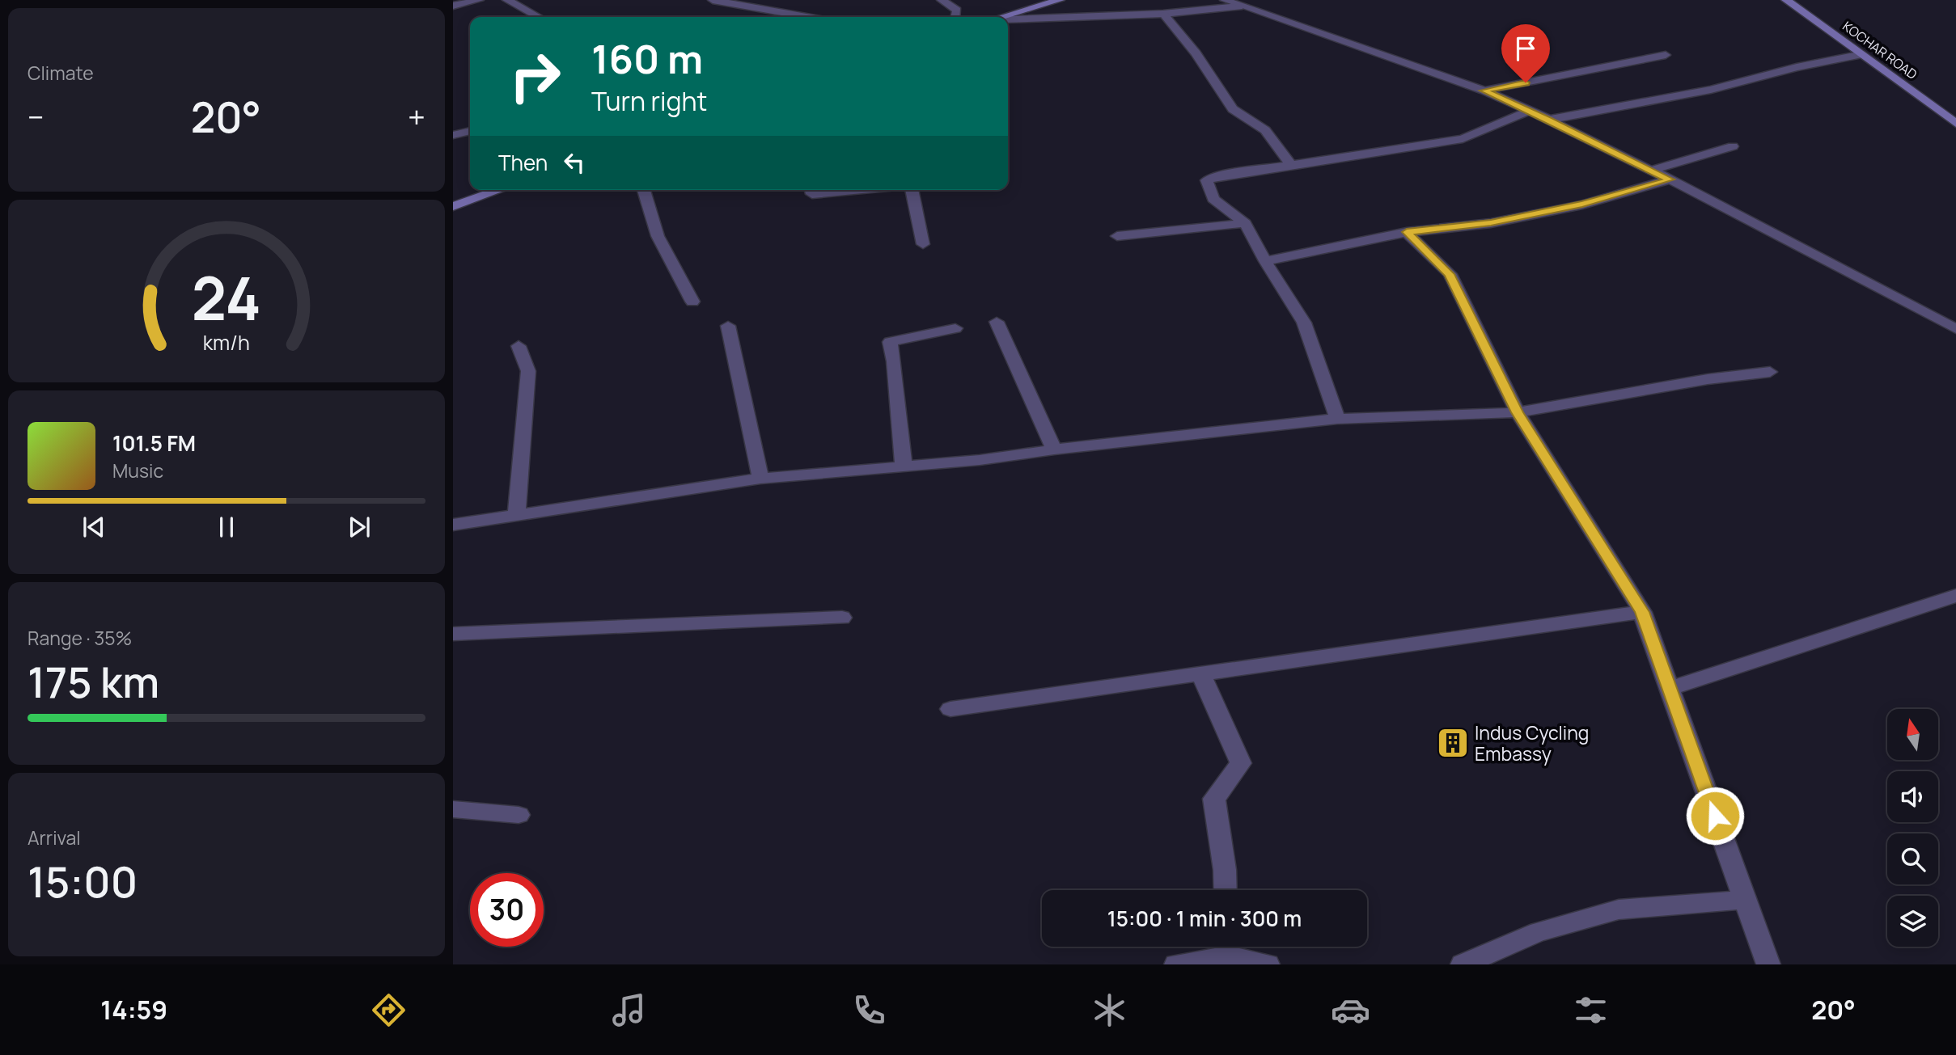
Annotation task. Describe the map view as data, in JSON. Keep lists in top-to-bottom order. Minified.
{"streets":{"street":["KOCHAR ROAD"]},"places":{"building":["Indus Cycling Embassy"]},"north":"top","page":{"tile":["Climate",["Range · 35%","175 km"],["Arrival","15:00"]],"turn":["160 m","Turn right"],"heat":["−","20°","+"],"then":"Then","song":["101.5 FM","Music"],"limit":"30","trip":"15:00 · 1 min · 300 m","tabs":["14:59","20°"],"gauge":["24","km/h"]}}
